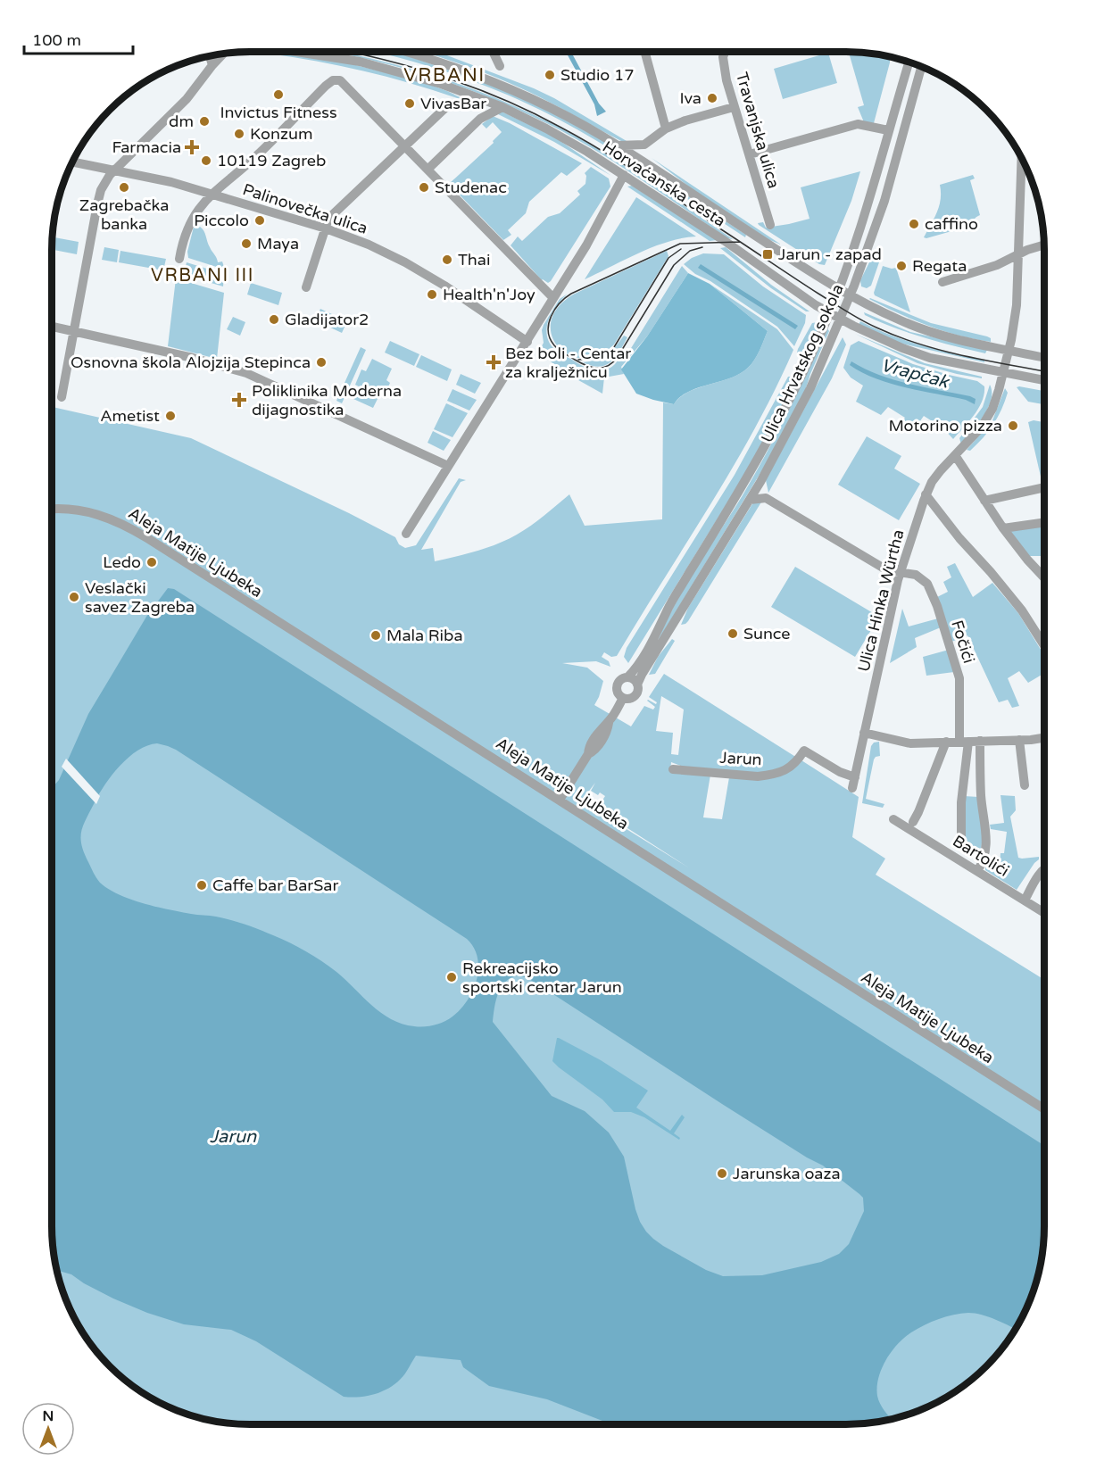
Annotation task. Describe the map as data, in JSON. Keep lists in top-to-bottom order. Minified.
{"streets":{"street":["Travanjska ulica","Horvaćanska cesta","Palinovečka ulica","Ulica Hrvatskog sokola","Aleja Matije Ljubeka","Ulica Hinka Würtha","Fočići","Jarun","Bartolići"]},"crossings":[["Horvaćanska cesta","Ulica Hrvatskog sokola"],["Horvaćanska cesta","Ulica Hinka Würtha"],["Ulica Hinka Würtha","Fočići"],["Ulica Hinka Würtha","Jarun"]],"districts":["VRBANI","VRBANI III"],"water":["Vrapčak","Jarun"],"places":{"other":["Studio 17","Invictus Fitness","Iva","VivasBar","dm","Konzum","10119 Zagreb","Zagrebačka banka","Studenac","Piccolo","caffino","Maya","Thai","Regata","Health'n'Joy","Gladijator2","Osnovna škola Alojzija Stepinca","Ametist","Motorino pizza","Ledo","Veslački savez Zagreba","Sunce","Mala Riba","Caffe bar BarSar","Rekreacijsko sportski centar Jarun","Jarunska oaza"],"health":["Farmacia","Bez boli - Centar za kralježnicu","Poliklinika Moderna dijagnostika"],"transit":["Jarun - zapad"]},"scale_bar":"100 m","north":"top"}
